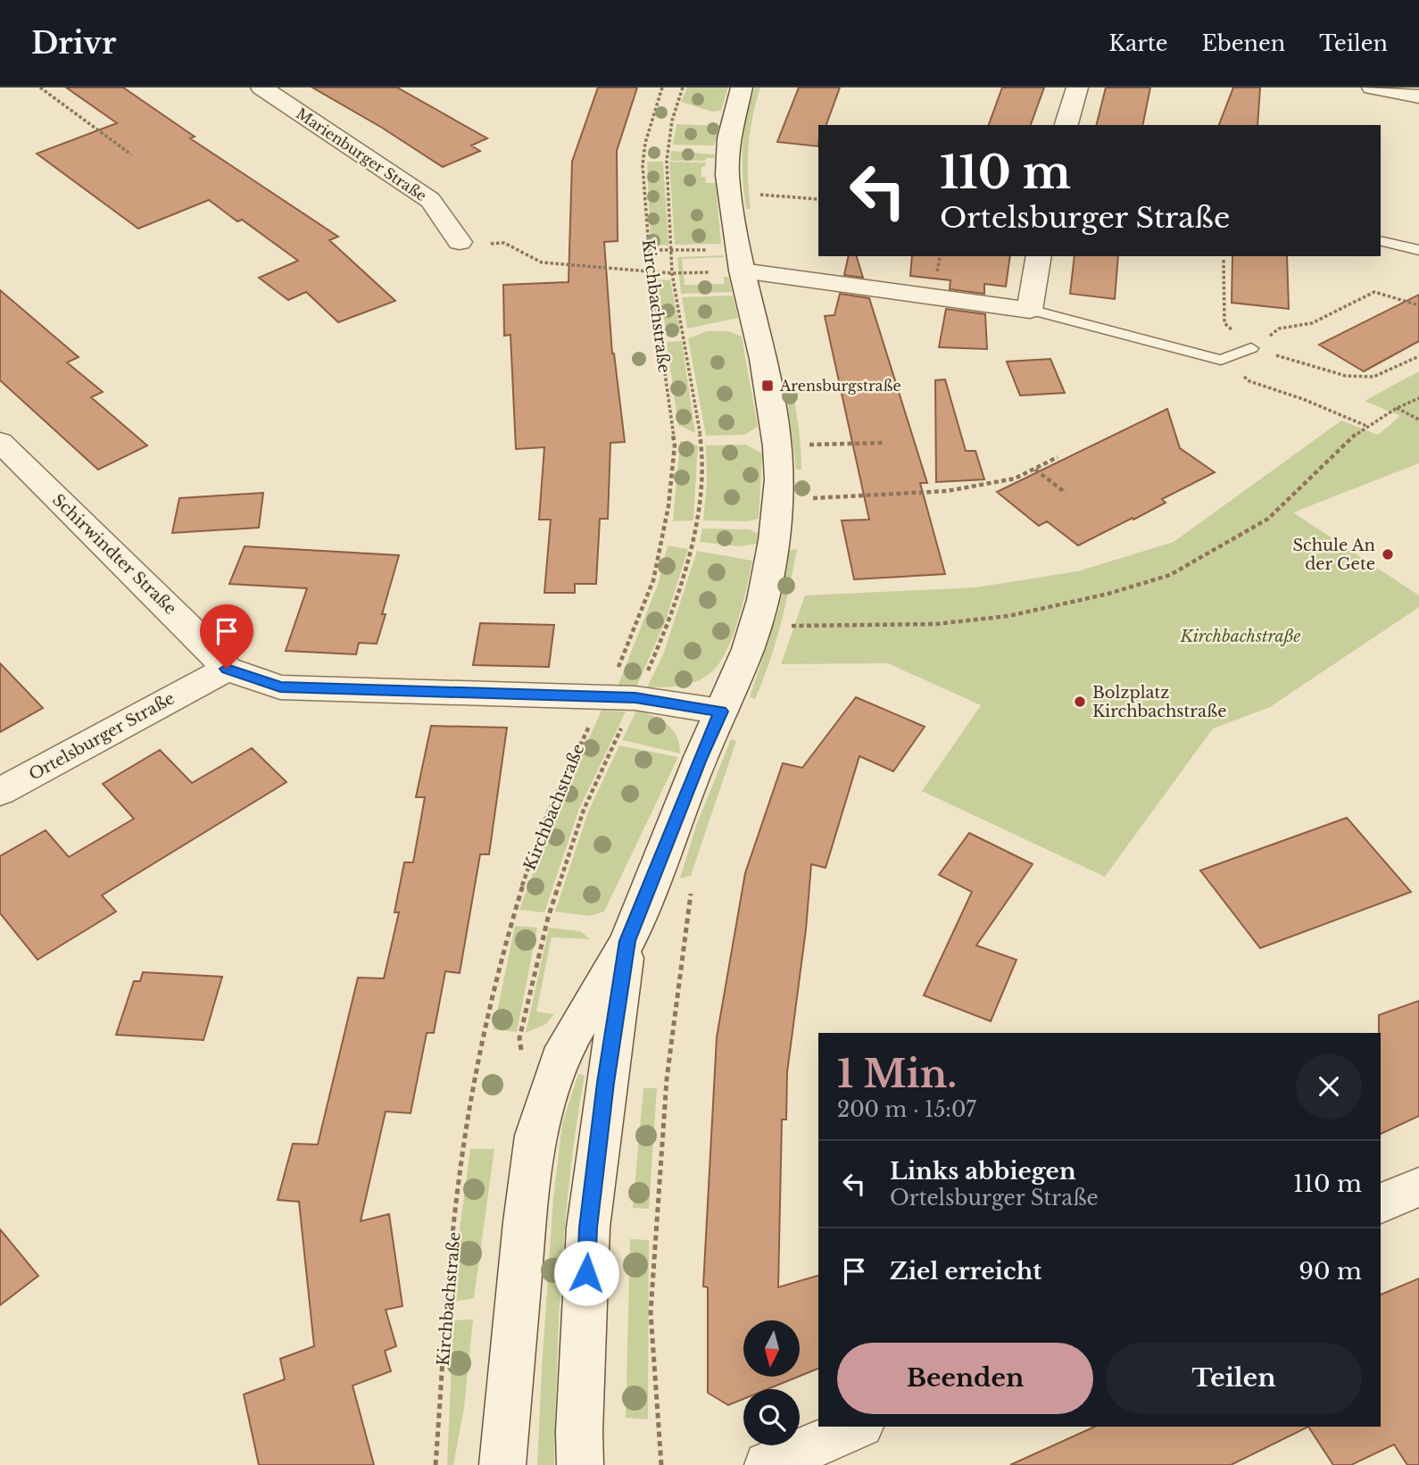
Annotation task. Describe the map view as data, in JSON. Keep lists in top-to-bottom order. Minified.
{"streets":{"street":["Marienburger Straße","Schirwindter Straße","Ortelsburger Straße"],"path":["Kirchbachstraße"]},"crossings":[["Schirwindter Straße","Ortelsburger Straße"]],"parks":["Kirchbachstraße"],"places":{"transit":["Arensburgstraße"],"other":["Schule An der Gete","Bolzplatz Kirchbachstraße"]},"north":"bottom","page":{"header":"Drivr","nav":["Karte","Ebenen","Teilen"],"turn":["110 m","Ortelsburger Straße"],"heading":["1 Min.","200 m · 15:07"],"list":[{"name":"Links abbiegen","note":"Ortelsburger Straße","value":"110 m"},{"name":"Ziel erreicht","value":"90 m"}],"buttons":["Beenden","Teilen"]}}
